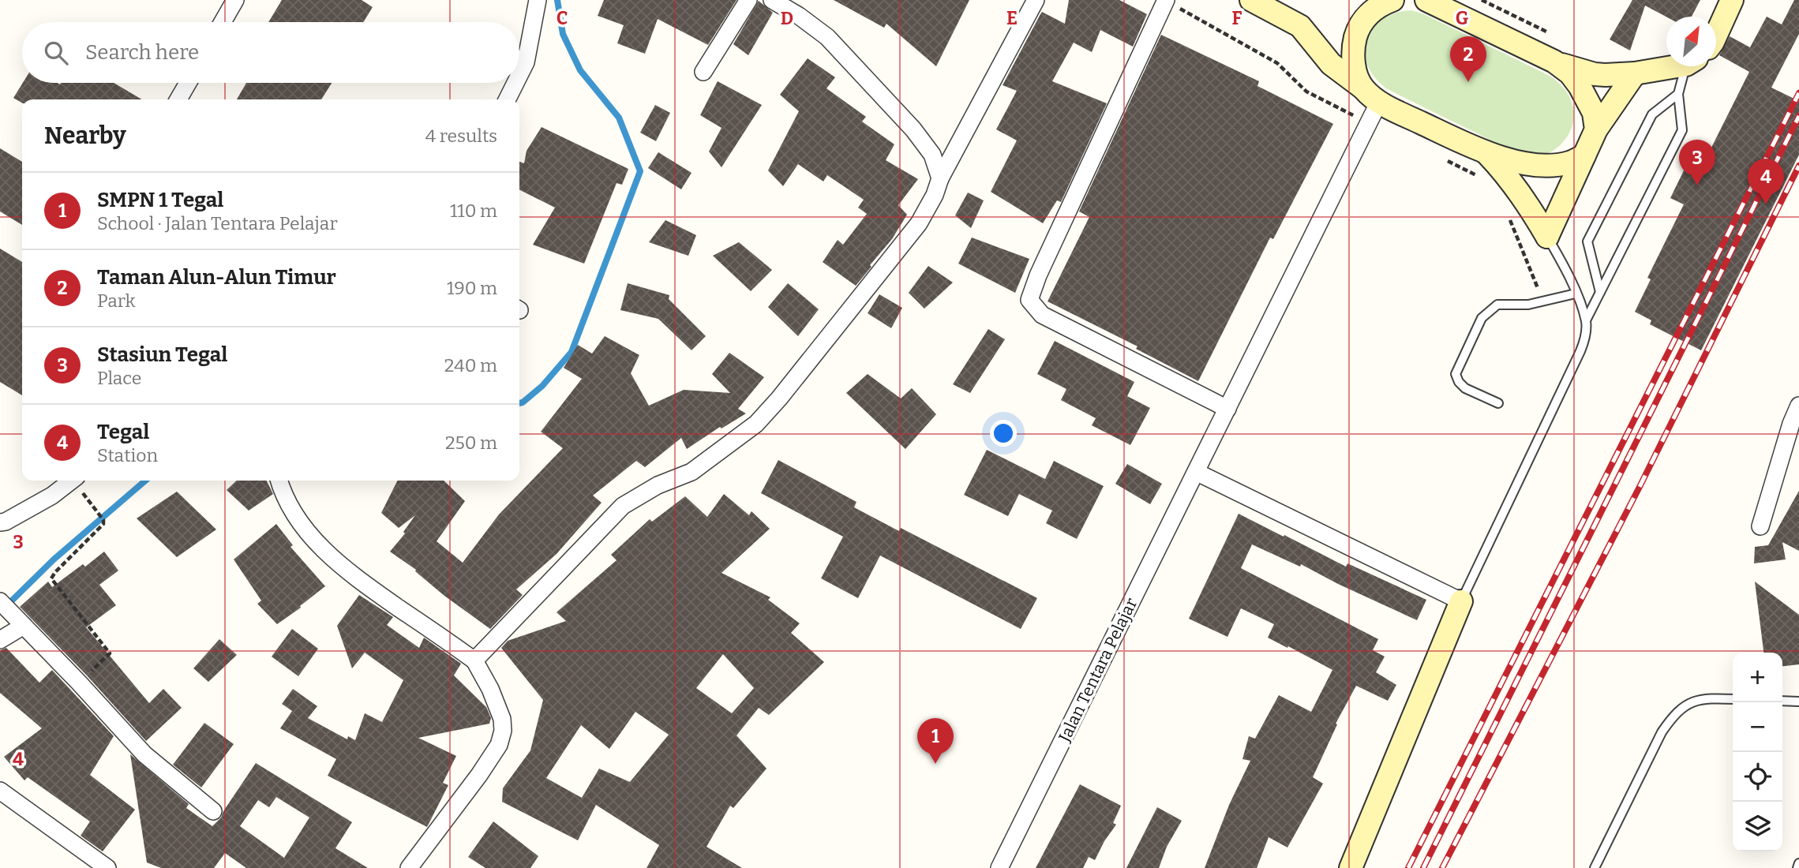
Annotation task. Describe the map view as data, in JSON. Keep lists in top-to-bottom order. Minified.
{"streets":{"street":["Jalan Tentara Pelajar"]},"north":"top right","page":{"search":"Search here","pins":["2","3","4","1"],"heading":["Nearby","4 results"],"list":[{"mark":"1","name":"SMPN 1 Tegal","note":"School · Jalan Tentara Pelajar","value":"110 m"},{"mark":"2","name":"Taman Alun-Alun Timur","note":"Park","value":"190 m"},{"mark":"3","name":"Stasiun Tegal","note":"Place","value":"240 m"},{"mark":"4","name":"Tegal","note":"Station","value":"250 m"}],"map_buttons":["+","−"]},"grid":{"columns":["C","D","E","F","G"],"rows":["3","4"]}}
